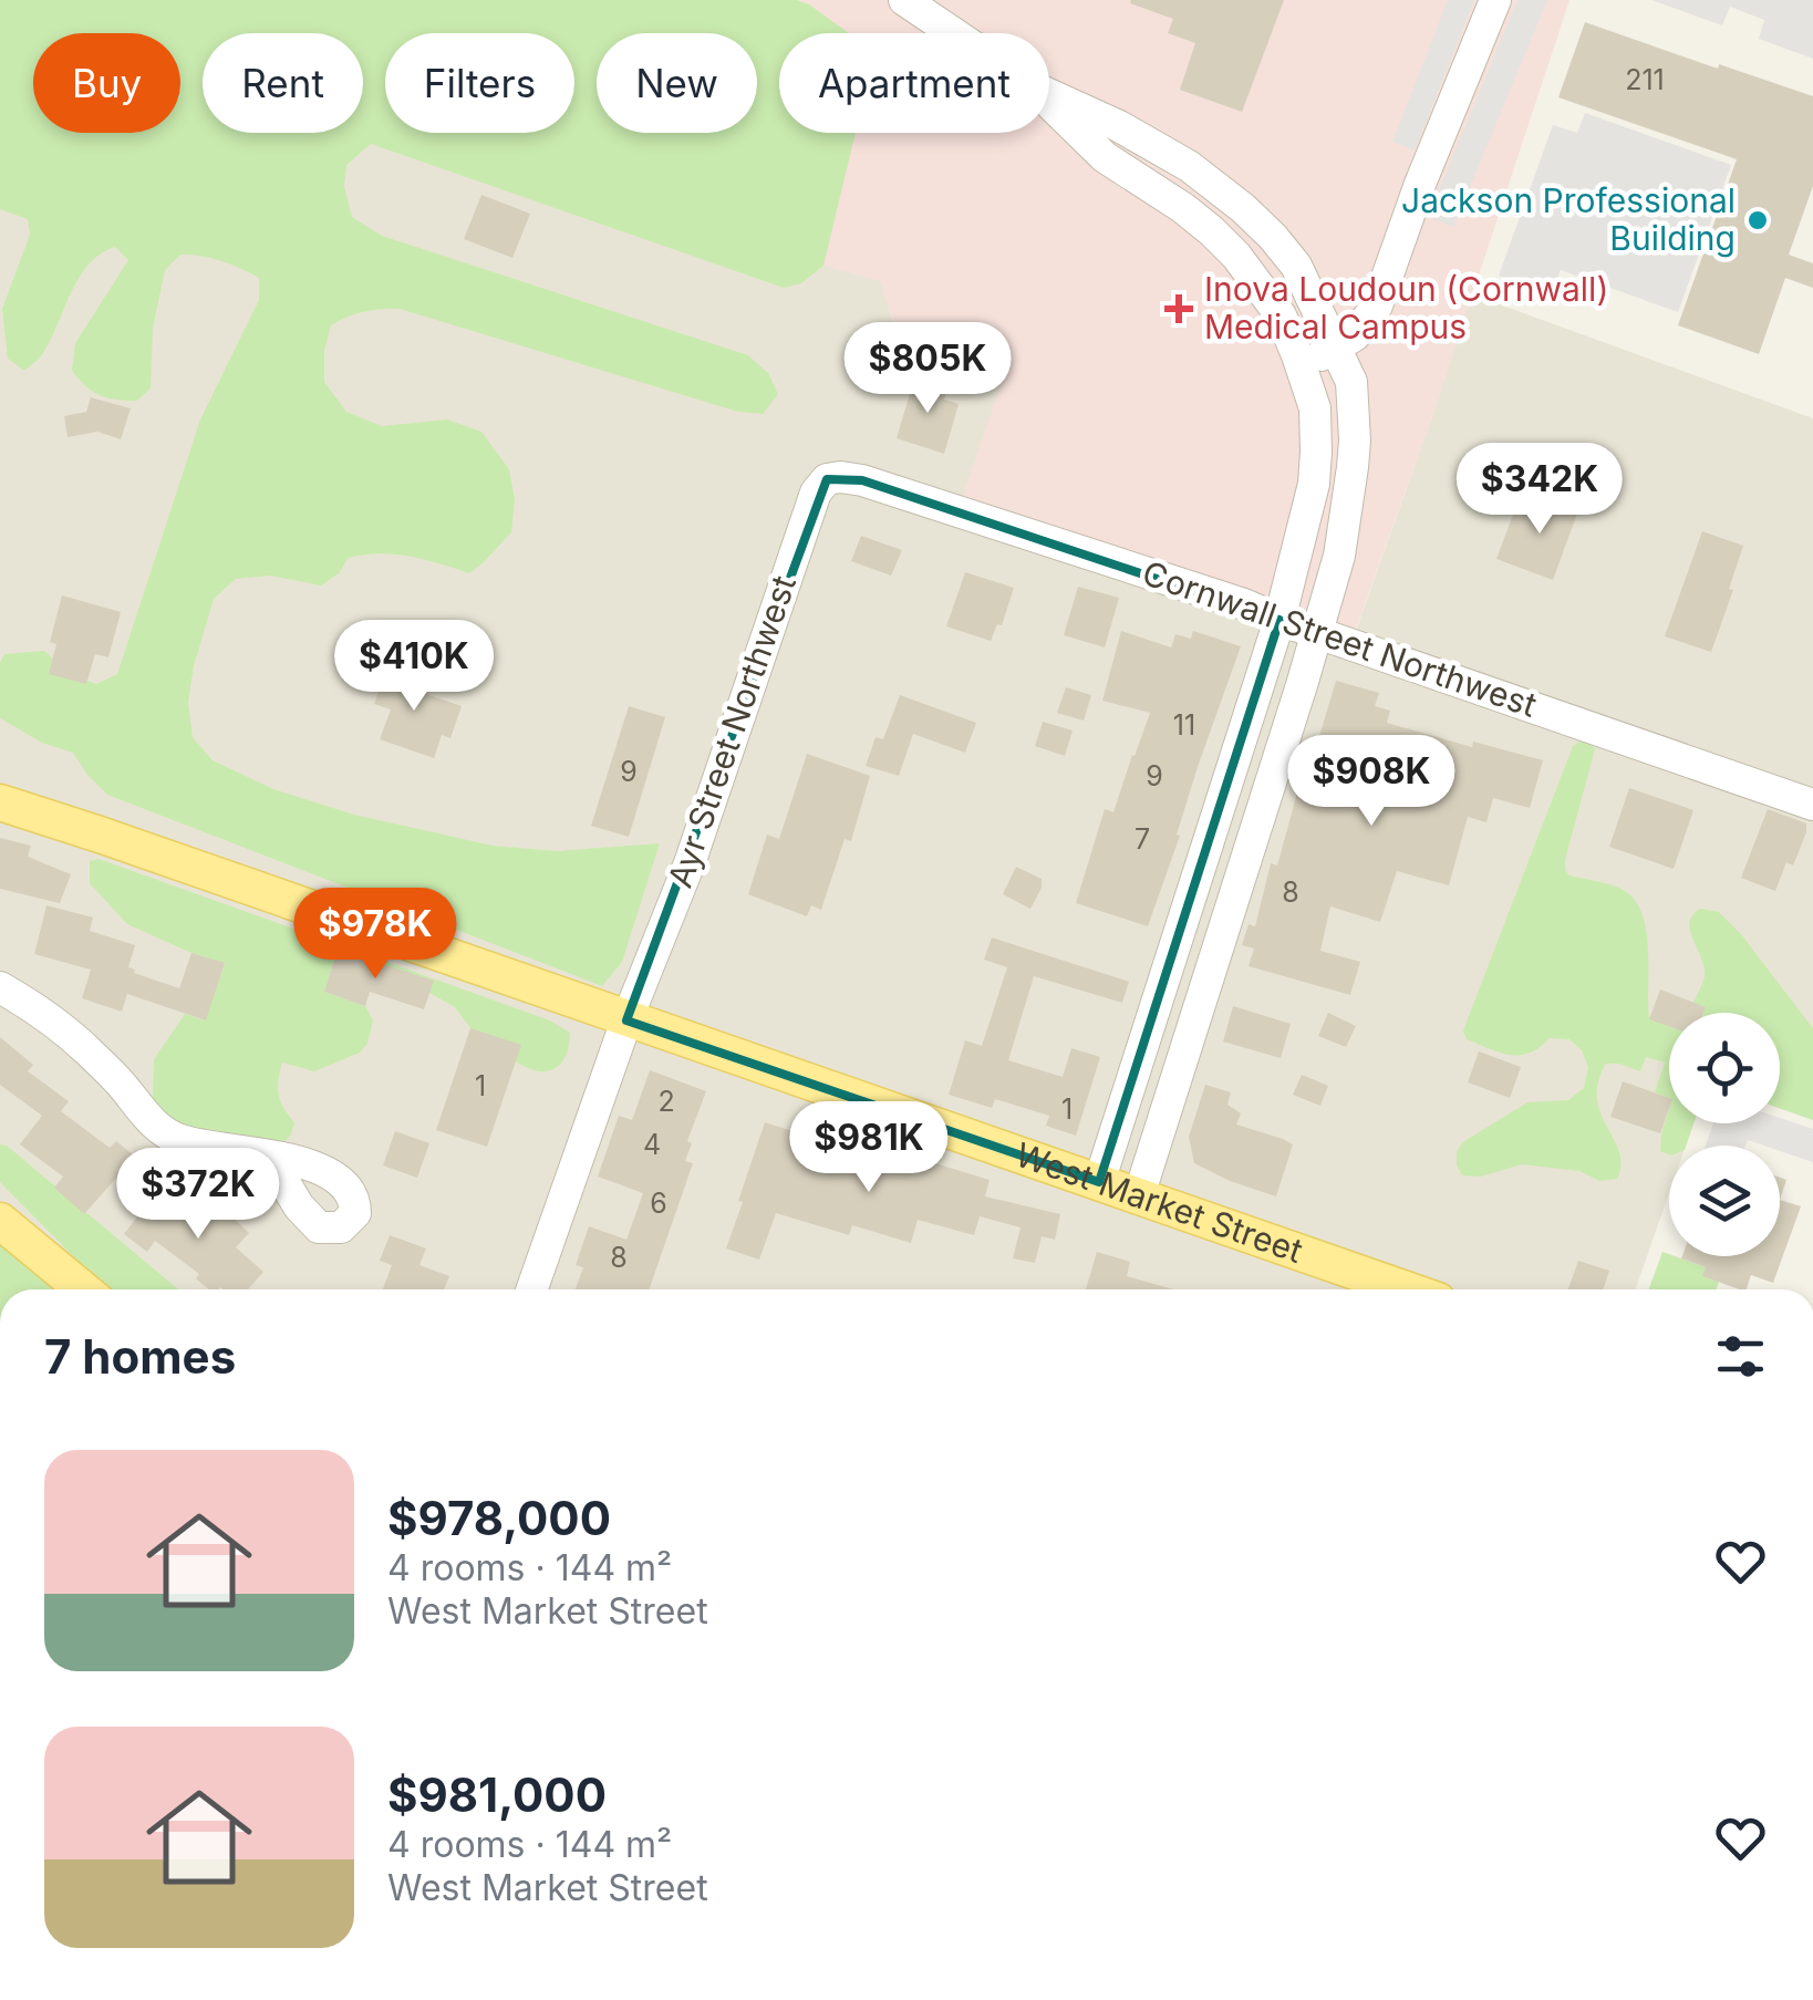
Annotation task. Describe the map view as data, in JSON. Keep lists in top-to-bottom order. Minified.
{"streets":{"main road":["West Market Street"],"street":["Cornwall Street Northwest","Ayr Street Northwest"]},"crossings":[["Cornwall Street Northwest","Ayr Street Northwest"],["Ayr Street Northwest","West Market Street"]],"places":{"other":["Jackson Professional Building"],"health":["Inova Loudoun (Cornwall) Medical Campus"]},"house_numbers":["211","11","9","9","7","8","1","2","1","4","6","8"],"page":{"chip":["Buy","Rent","Filters","New","Apartment"],"price":["$805K","$342K","$410K","$908K","$978K","$981K","$372K"],"heading":"7 homes","list":[{"name":"$978,000","note":"4 rooms · 144 m² · West Market Street"},{"name":"$981,000","note":"4 rooms · 144 m² · West Market Street"}]}}
